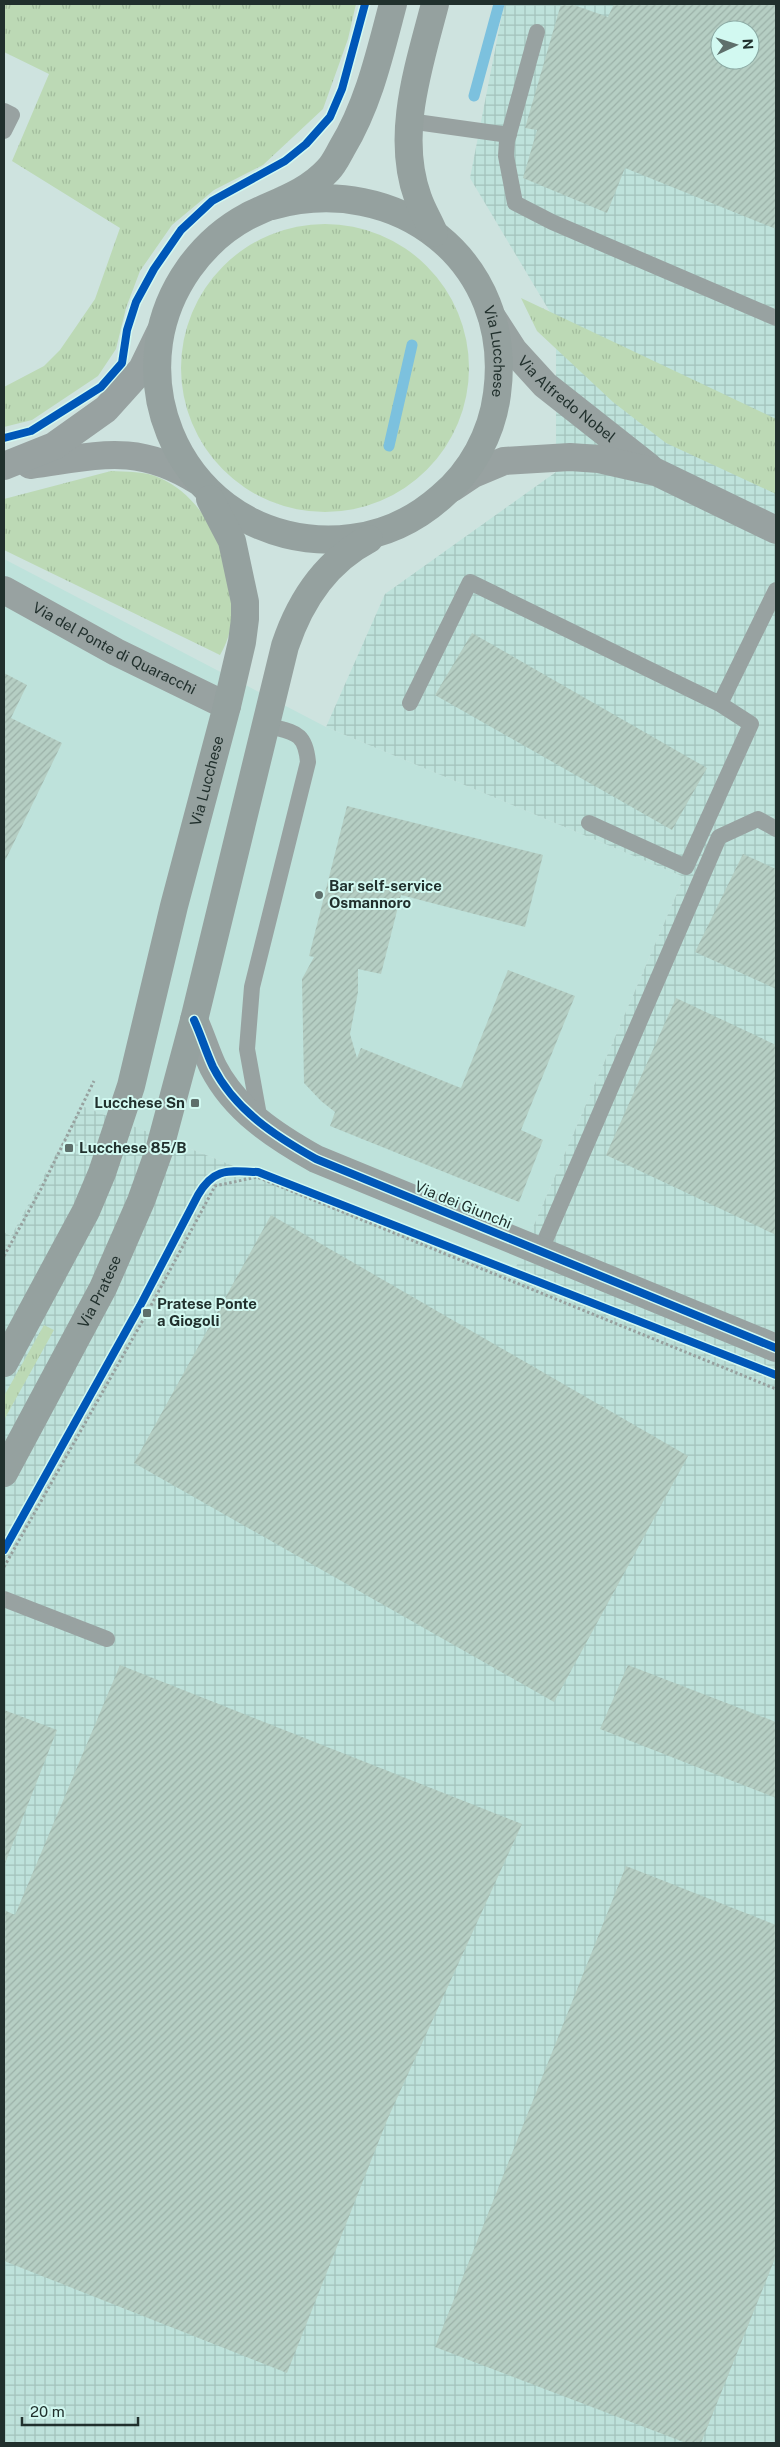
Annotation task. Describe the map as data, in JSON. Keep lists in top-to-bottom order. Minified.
{"streets":{"main road":["Via Lucchese","Via Pratese"],"street":["Via Alfredo Nobel","Via del Ponte di Quaracchi","Via dei Giunchi"]},"crossings":[["Via Lucchese","Via Alfredo Nobel"],["Via Lucchese","Via del Ponte di Quaracchi"],["Via Lucchese","Via dei Giunchi"],["Via Lucchese","Via Pratese"]],"places":{"other":["Bar self-service Osmannoro"],"transit":["Lucchese Sn","Lucchese 85/B","Pratese Ponte a Giogoli"]},"scale_bar":"20 m","north":"right"}
